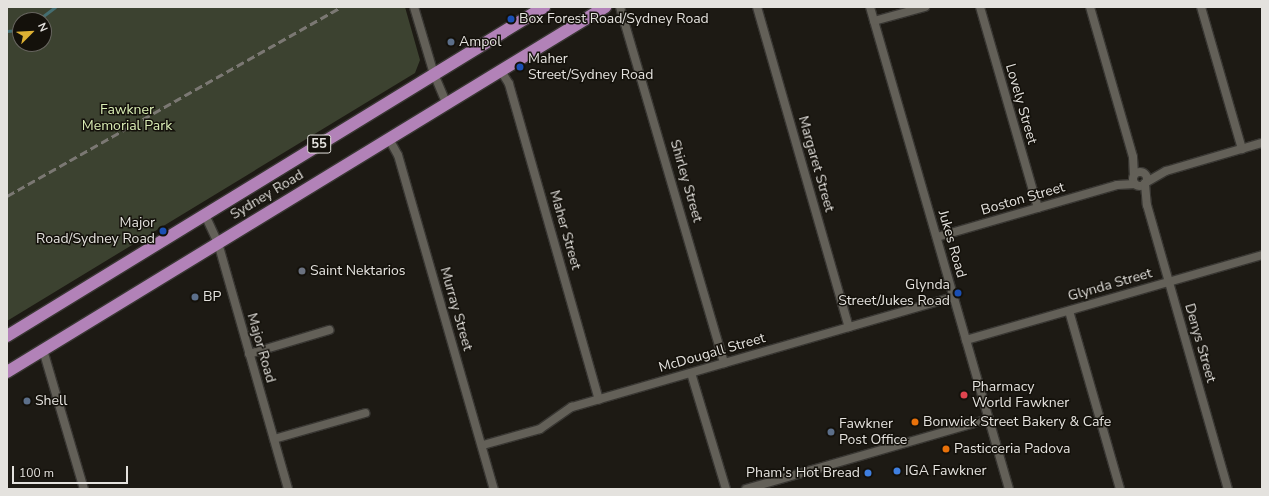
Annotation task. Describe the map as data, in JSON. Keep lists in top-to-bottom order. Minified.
{"streets":{"highway":["55","Sydney Road"],"street":["Lovely Street","Margaret Street","Shirley Street","Boston Street","Maher Street","Jukes Road","Glynda Street","Murray Street","Denys Street","Major Road","McDougall Street"]},"crossings":[["Lovely Street","Boston Street"],["Margaret Street","McDougall Street"],["Shirley Street","McDougall Street"],["Sydney Road","Maher Street"],["Sydney Road","Murray Street"],["Sydney Road","Major Road"],["Boston Street","Jukes Road"],["Boston Street","Denys Street"],["Maher Street","McDougall Street"],["Jukes Road","Glynda Street"],["Jukes Road","McDougall Street"],["Glynda Street","Denys Street"],["Murray Street","McDougall Street"]],"parks":["Fawkner Memorial Park"],"places":["Box Forest Road/Sydney Road","Ampol","Maher Street/Sydney Road","Major Road/Sydney Road","Saint Nektarios","Glynda Street/Jukes Road","BP","Pharmacy World Fawkner","Shell","Bonwick Street Bakery & Cafe","Fawkner Post Office","Pasticceria Padova","IGA Fawkner","Pham's Hot Bread"],"scale_bar":"100 m","north":"top right"}
